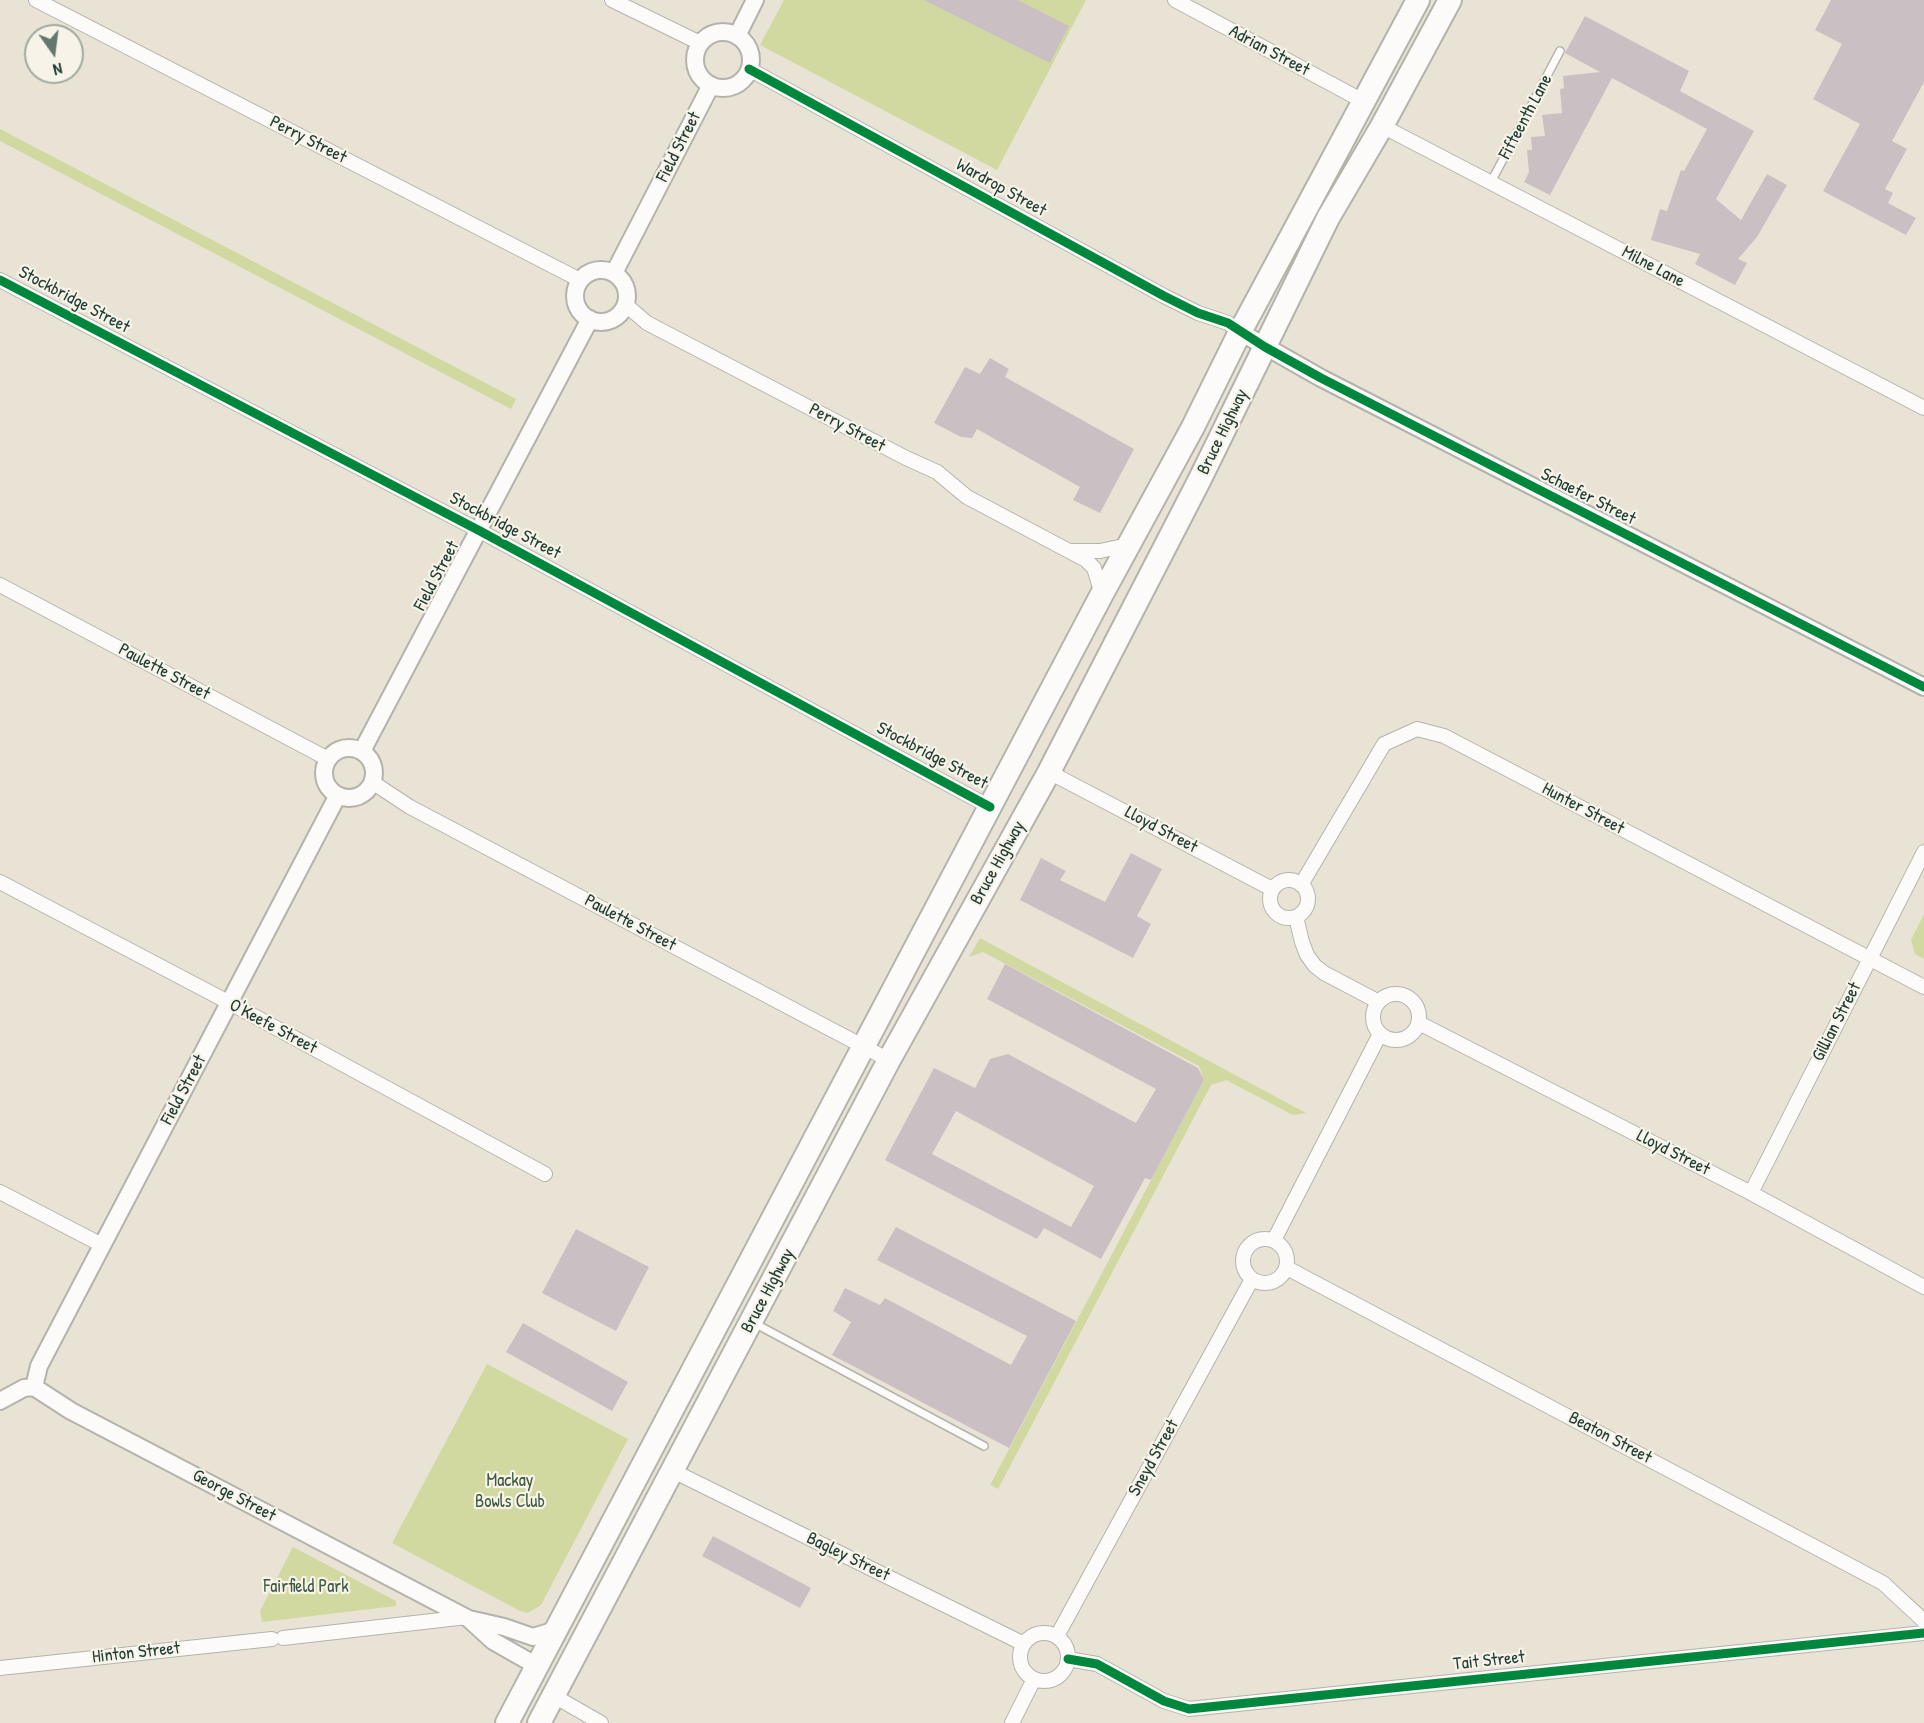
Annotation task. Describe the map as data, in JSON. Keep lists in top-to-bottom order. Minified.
{"streets":{"highway":["Bruce Highway"],"street":["Adrian Street","Perry Street","Field Street","Wardrop Street","Milne Lane","Stockbridge Street","Schaefer Street","Paulette Street","Hunter Street","Lloyd Street","Gillian Street","O'Keefe Street","Beaton Street","Sneyd Street","George Street","Bagley Street","Hinton Street","Tait Street"],"lane":["Fifteenth Lane"]},"crossings":[["Adrian Street","Bruce Highway"],["Fifteenth Lane","Milne Lane"],["Perry Street","Field Street"],["Perry Street","Bruce Highway"],["Field Street","Wardrop Street"],["Field Street","Stockbridge Street"],["Field Street","Paulette Street"],["Field Street","O'Keefe Street"],["Field Street","George Street"],["Wardrop Street","Bruce Highway"],["Wardrop Street","Schaefer Street"],["Milne Lane","Bruce Highway"],["Stockbridge Street","Bruce Highway"],["Bruce Highway","Schaefer Street"],["Bruce Highway","Paulette Street"],["Bruce Highway","Lloyd Street"],["Bruce Highway","George Street"],["Bruce Highway","Bagley Street"],["Hunter Street","Lloyd Street"],["Hunter Street","Gillian Street"],["Lloyd Street","Gillian Street"],["Beaton Street","Sneyd Street"],["Sneyd Street","Bagley Street"],["Sneyd Street","Tait Street"],["George Street","Hinton Street"],["Bagley Street","Tait Street"]],"parks":["Mackay Bowls Club","Fairfield Park"],"north":"bottom"}
